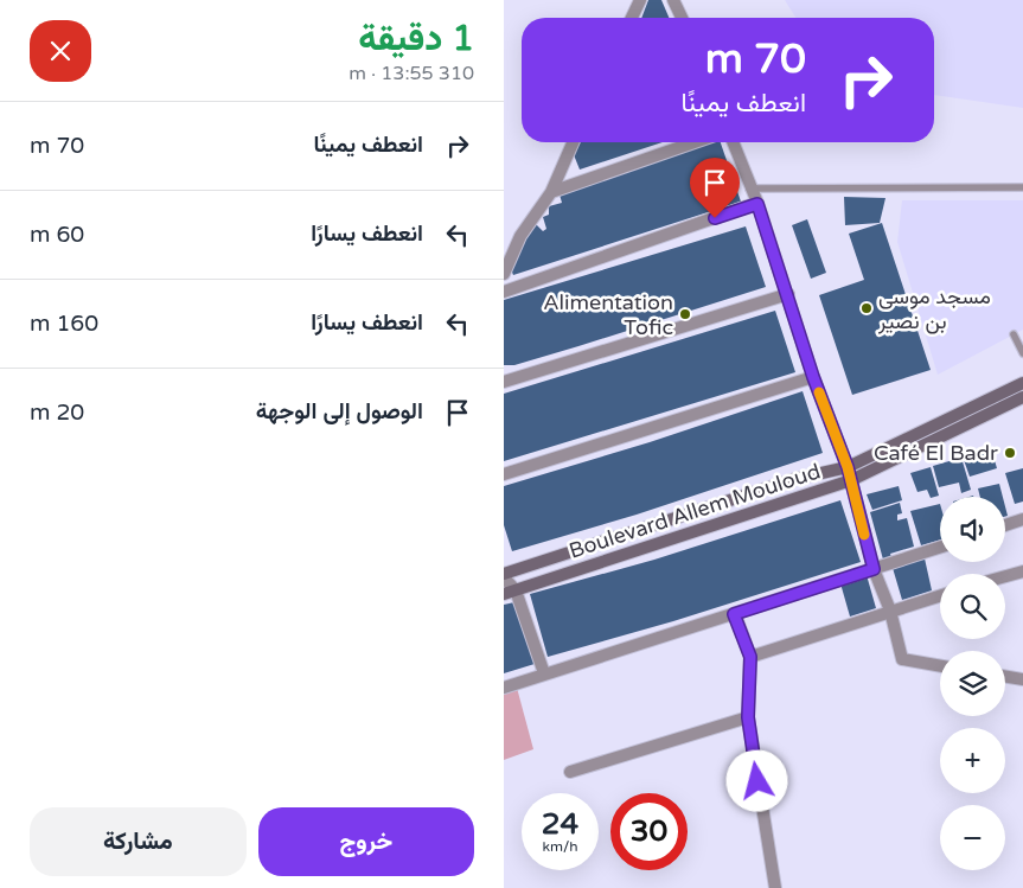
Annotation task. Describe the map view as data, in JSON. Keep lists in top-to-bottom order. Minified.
{"streets":{"main road":["Boulevard Allem Mouloud"]},"places":["مسجد موسى بن نصير","Alimentation Tofic","Café El Badr"],"page":{"heading":["1 دقيقة","310 m · 13:55"],"turn":["70 m","انعطف يمينًا"],"list":[{"name":"انعطف يمينًا","value":"70 m"},{"name":"انعطف يسارًا","value":"60 m"},{"name":"انعطف يسارًا","value":"160 m"},{"name":"الوصول إلى الوجهة","value":"20 m"}],"map_buttons":["+","−"],"speed":"24 km/h","limit":"30","buttons":["خروج","مشاركة"]}}
